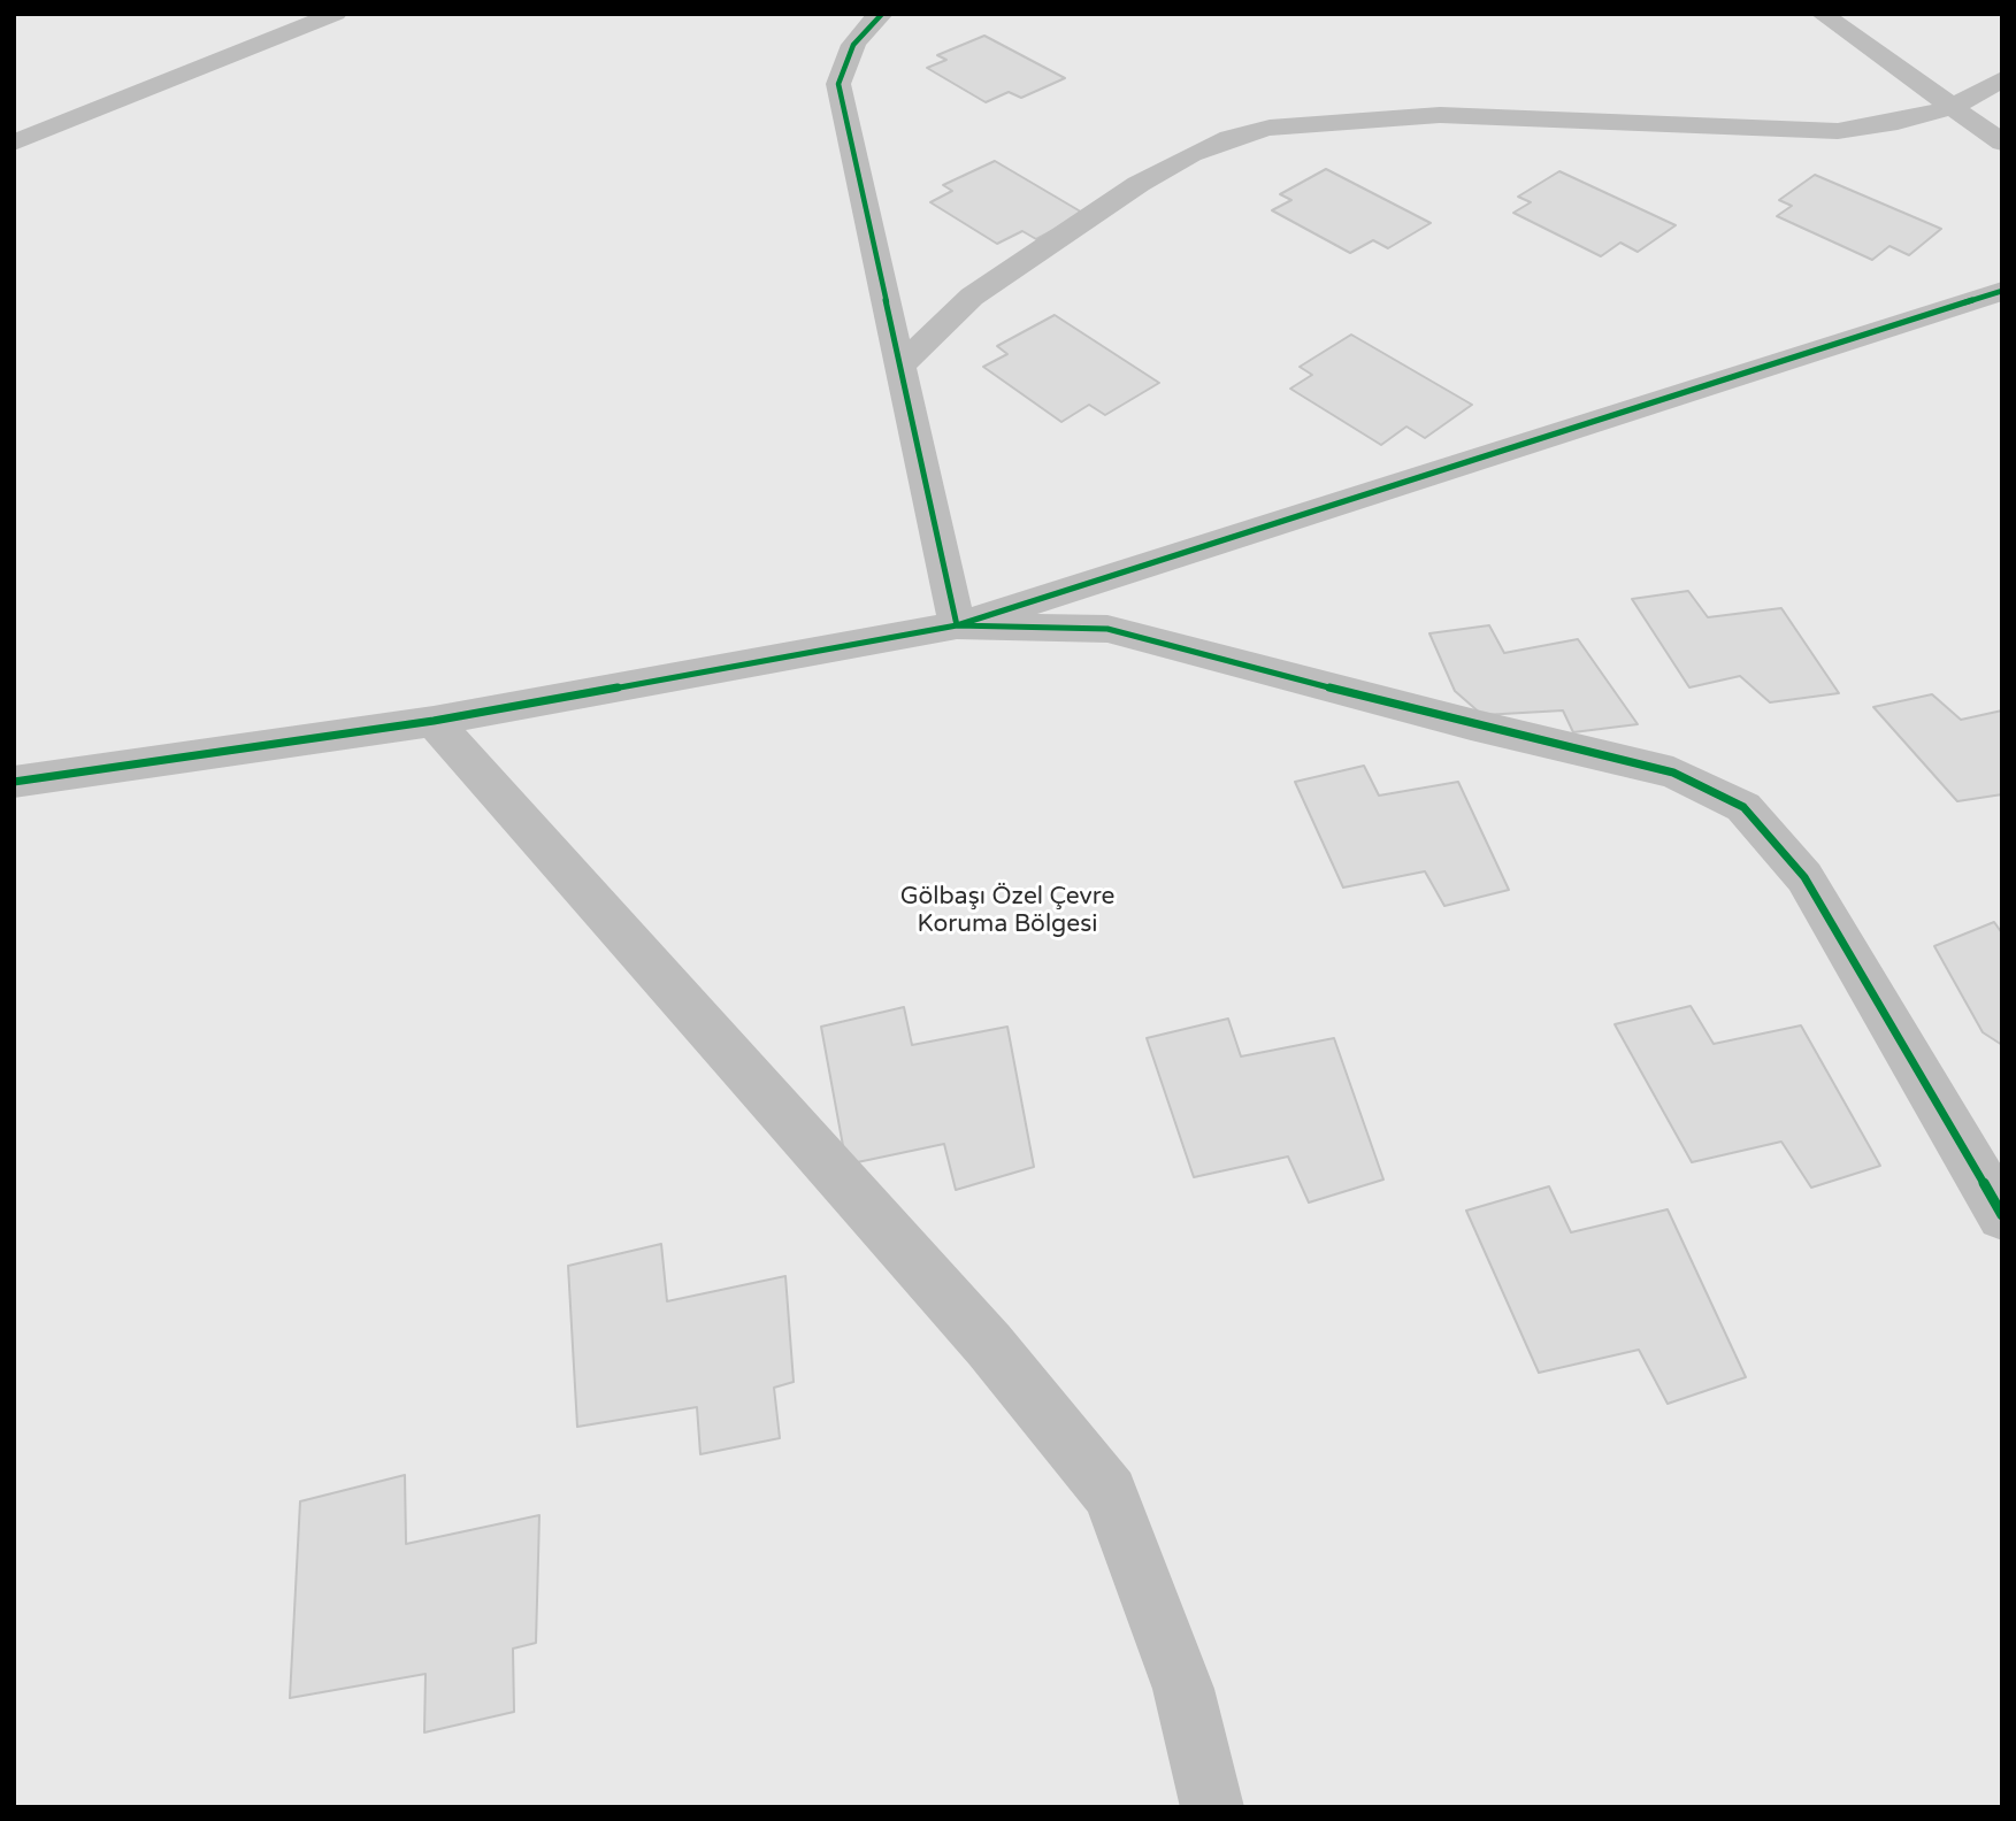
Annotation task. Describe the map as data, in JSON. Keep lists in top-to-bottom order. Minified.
{"parks":["Gölbaşı Özel Çevre Koruma Bölgesi"]}
